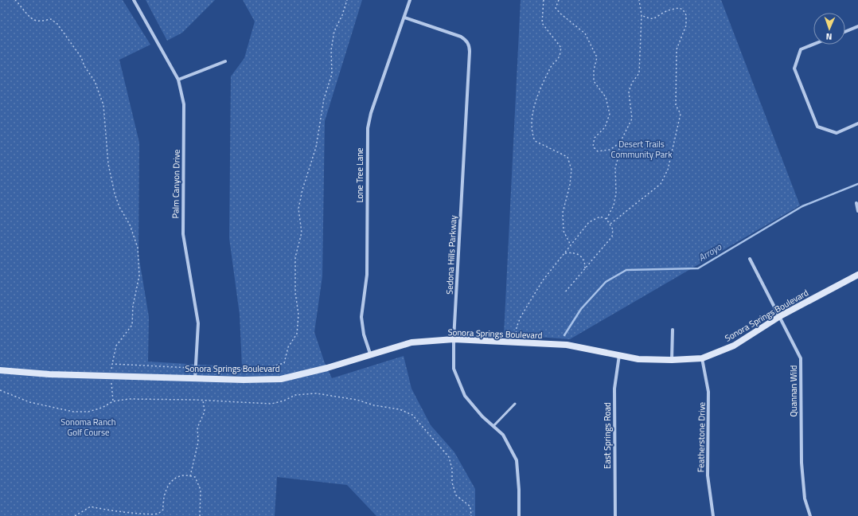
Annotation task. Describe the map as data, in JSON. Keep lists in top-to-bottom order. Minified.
{"streets":{"street":["Lone Tree Lane","Palm Canyon Drive","Sedona Hills Parkway","Sonora Springs Boulevard","Quannan Wild","East Springs Road","Featherstone Drive"]},"crossings":[["Lone Tree Lane","Sedona Hills Parkway"],["Lone Tree Lane","Sonora Springs Boulevard"],["Palm Canyon Drive","Sonora Springs Boulevard"],["Sedona Hills Parkway","Sonora Springs Boulevard"],["Sonora Springs Boulevard","Quannan Wild"],["Sonora Springs Boulevard","East Springs Road"],["Sonora Springs Boulevard","Featherstone Drive"]],"water":["Arroyo"],"parks":["Desert Trails Community Park","Sonoma Ranch Golf Course"],"north":"bottom"}
